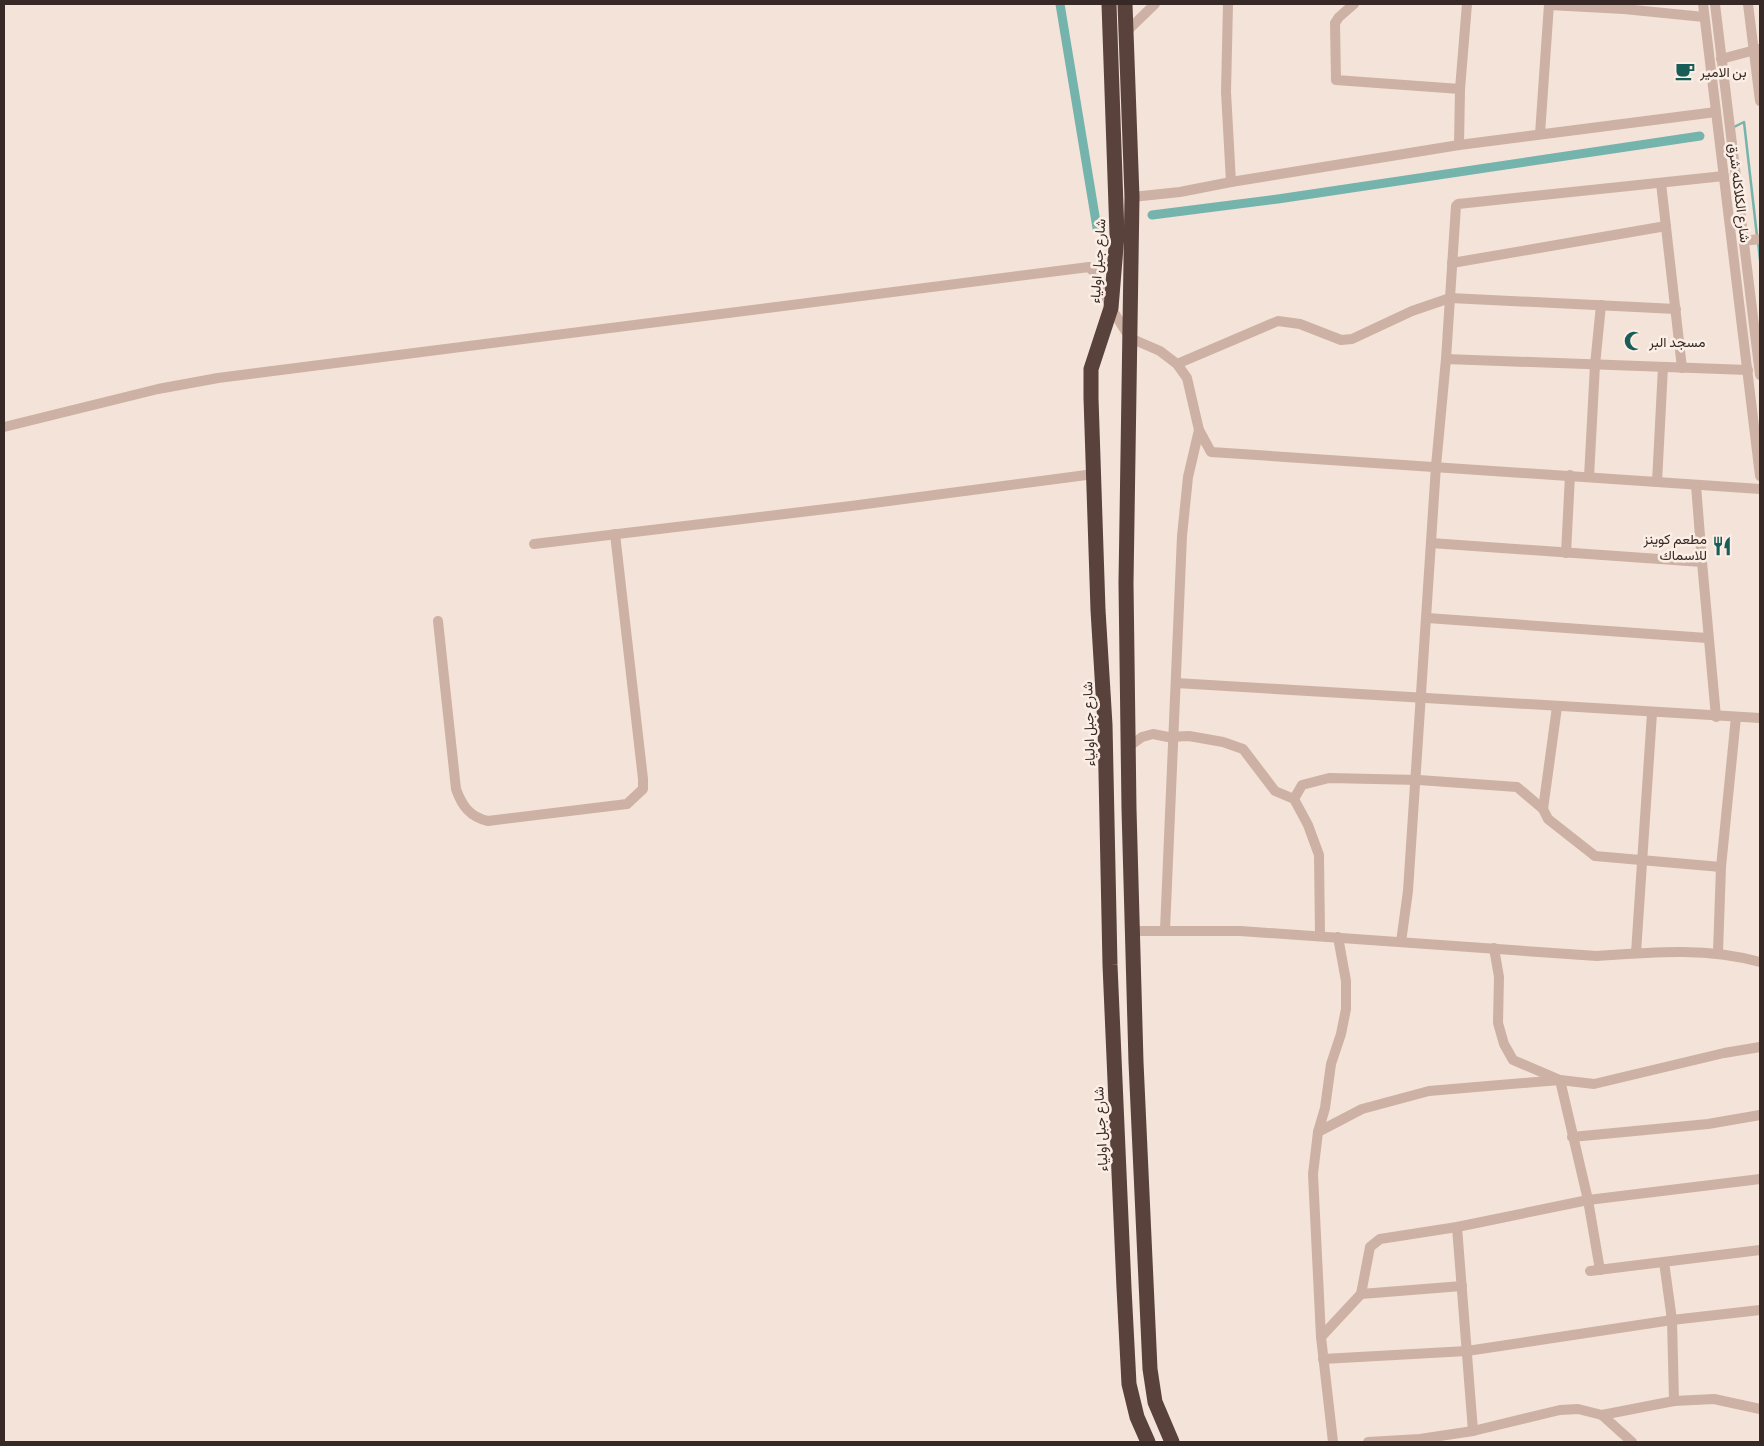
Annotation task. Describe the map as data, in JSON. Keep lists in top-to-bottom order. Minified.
{"streets":{"highway":["شارع جبل اولياء"],"street":["شارع الكلاكله شرق"]},"places":{"cafe":["بن الامير"],"mosque":["مسجد البر"],"restaurant":["مطعم كوينز للاسماك"]}}
